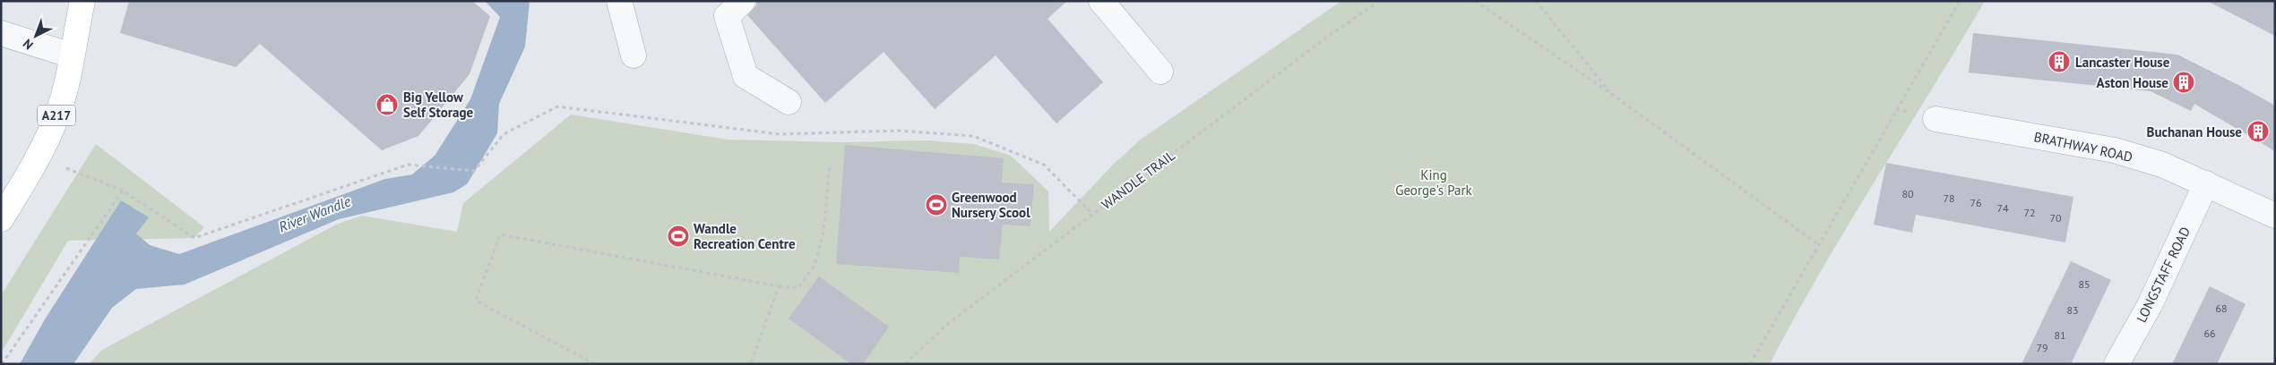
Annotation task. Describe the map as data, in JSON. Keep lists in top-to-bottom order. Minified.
{"streets":{"main road":["A217"],"street":["BRATHWAY ROAD","LONGSTAFF ROAD"],"path":["WANDLE TRAIL"]},"crossings":[["BRATHWAY ROAD","LONGSTAFF ROAD"]],"water":["River Wandle"],"parks":["King George's Park"],"places":{"building":["Lancaster House","Aston House","Buchanan House"],"shop":["Big Yellow Self Storage"],"sports":["Greenwood Nursery Scool","Wandle Recreation Centre"]},"house_numbers":["80","78","76","74","72","70","85","68","83","66","81","79"],"north":"bottom left"}
